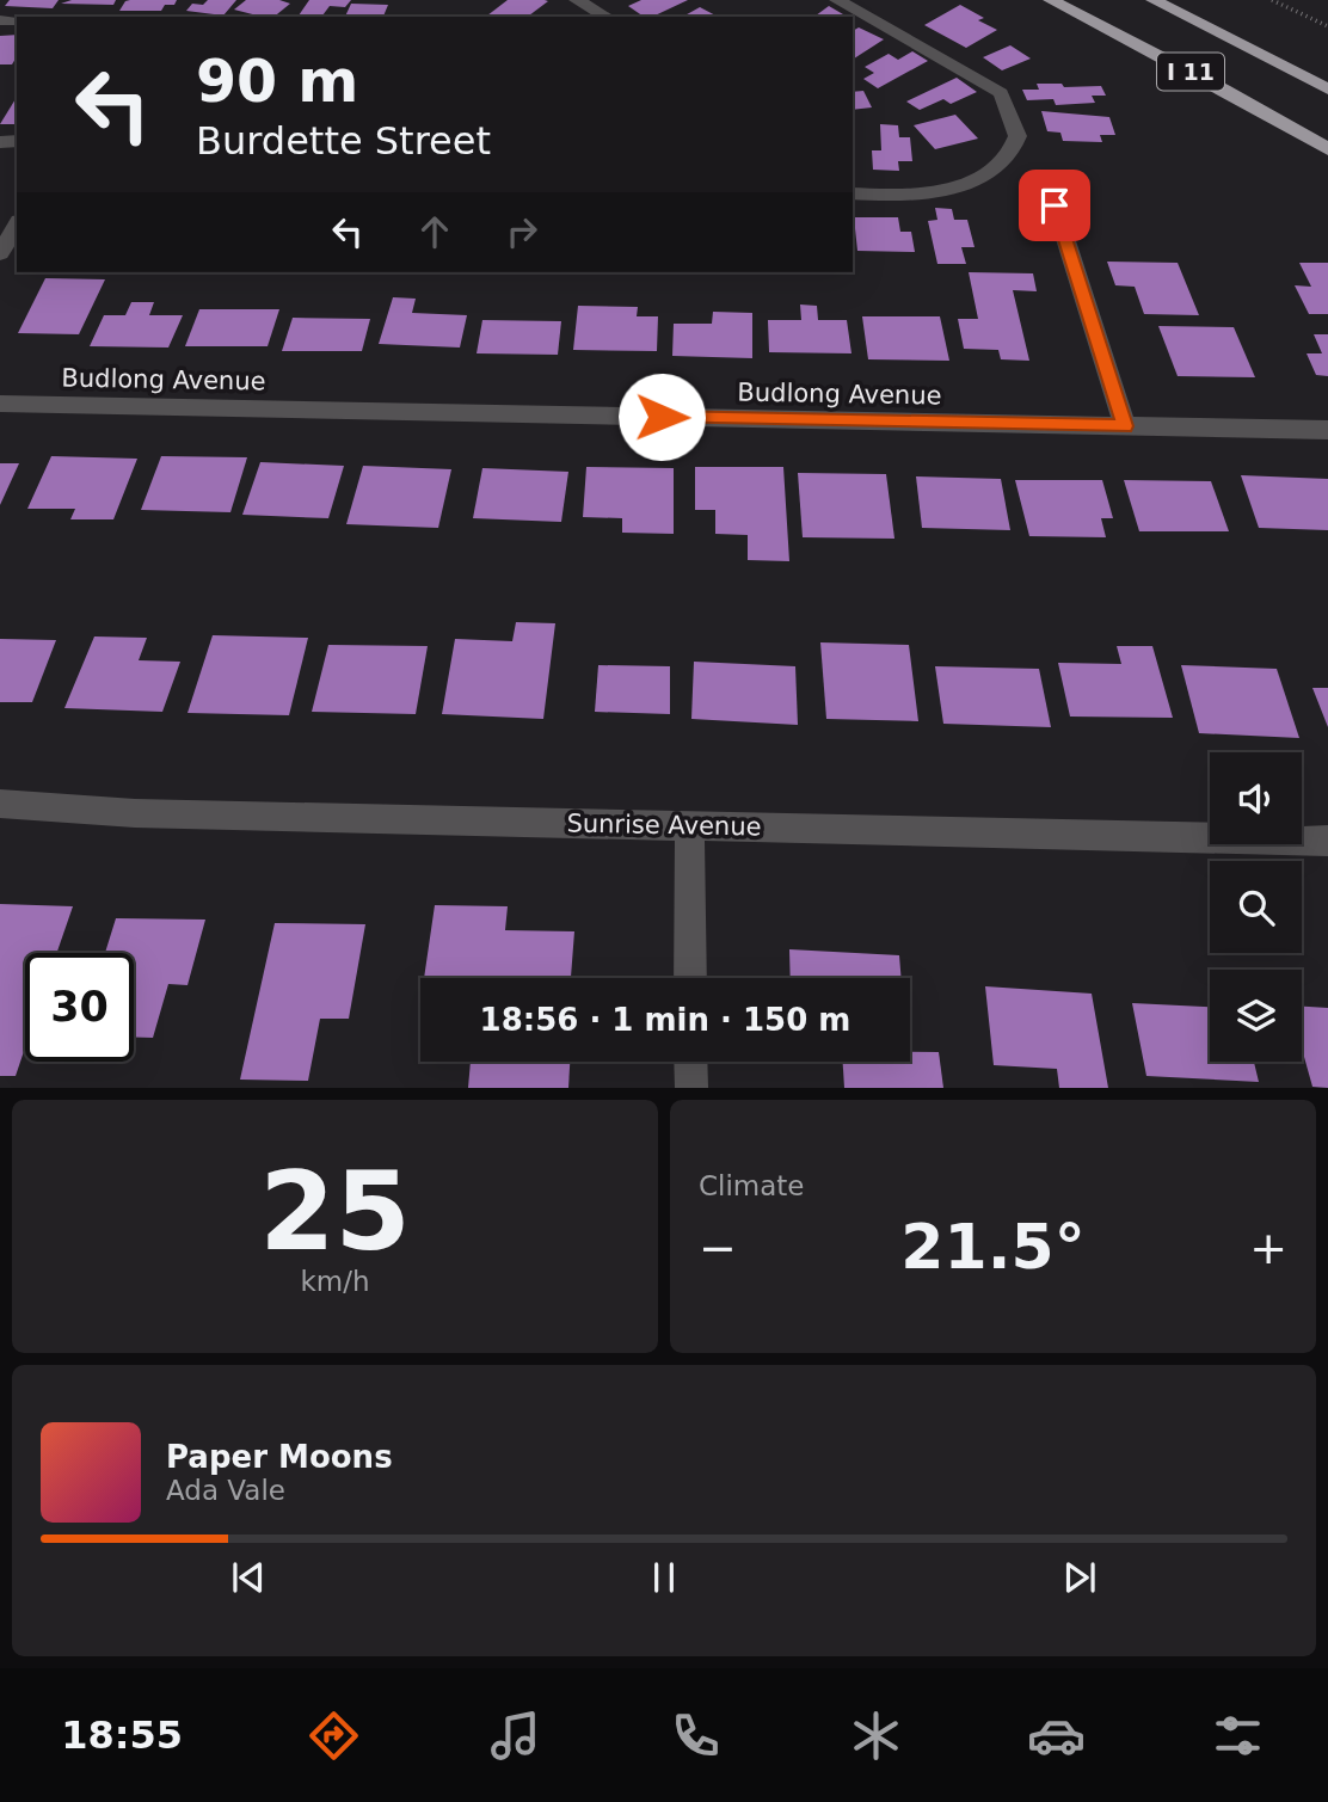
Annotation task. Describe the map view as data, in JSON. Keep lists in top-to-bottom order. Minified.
{"streets":{"highway":["I 11"],"street":["Budlong Avenue","Sunrise Avenue"]},"page":{"turn":["90 m","Burdette Street"],"limit":"30","trip":"18:56 · 1 min · 150 m","tile":[["25","km/h"],"Climate"],"heat":["−","21.5°","+"],"song":["Paper Moons","Ada Vale"],"tabs":"18:55"}}
